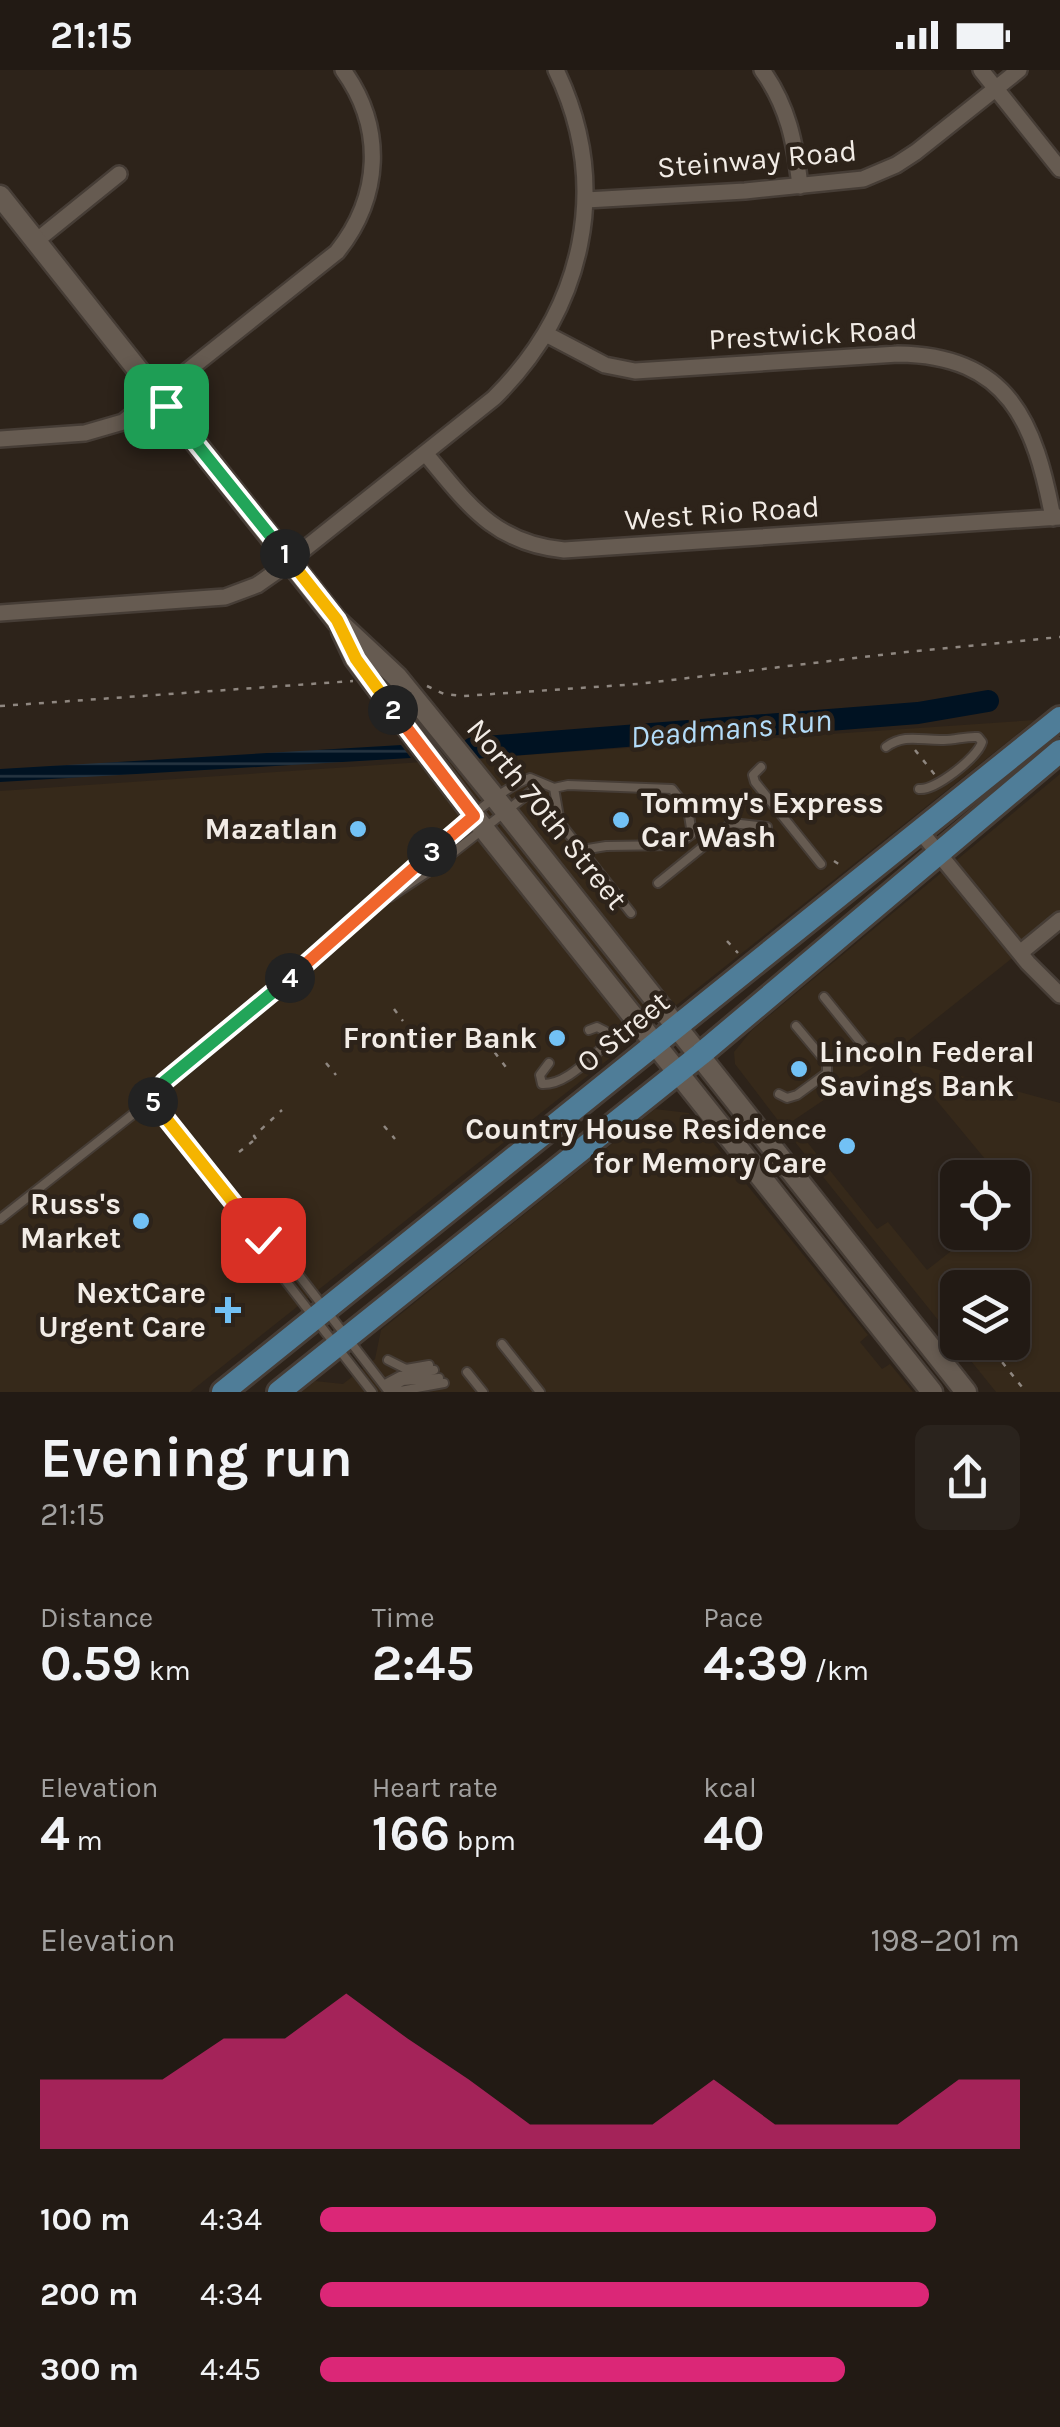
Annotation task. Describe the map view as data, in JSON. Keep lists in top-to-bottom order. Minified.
{"streets":{"main road":["North 70th Street","O Street"],"street":["Steinway Road","Prestwick Road","West Rio Road"]},"crossings":[["Prestwick Road","West Rio Road"],["North 70th Street","O Street"]],"water":["Deadmans Run"],"places":{"other":["Tommy's Express Car Wash","Mazatlan","Frontier Bank","Lincoln Federal Savings Bank","Country House Residence for Memory Care","Russ's Market"],"health":["NextCare Urgent Care"]},"page":{"status":"21:15","pins":["1","2","3","4","5"],"heading":["Evening run","21:15"],"stats":[["Distance","0.59 km"],["Time","2:45"],["Pace","4:39 /km"],["Elevation","4 m"],["Heart rate","166 bpm"],["kcal","40"]],"chart":["Elevation","198–201 m"],"list":[{"name":"100 m","note":"4:34"},{"name":"200 m","note":"4:34"},{"name":"300 m","note":"4:45"}]}}
